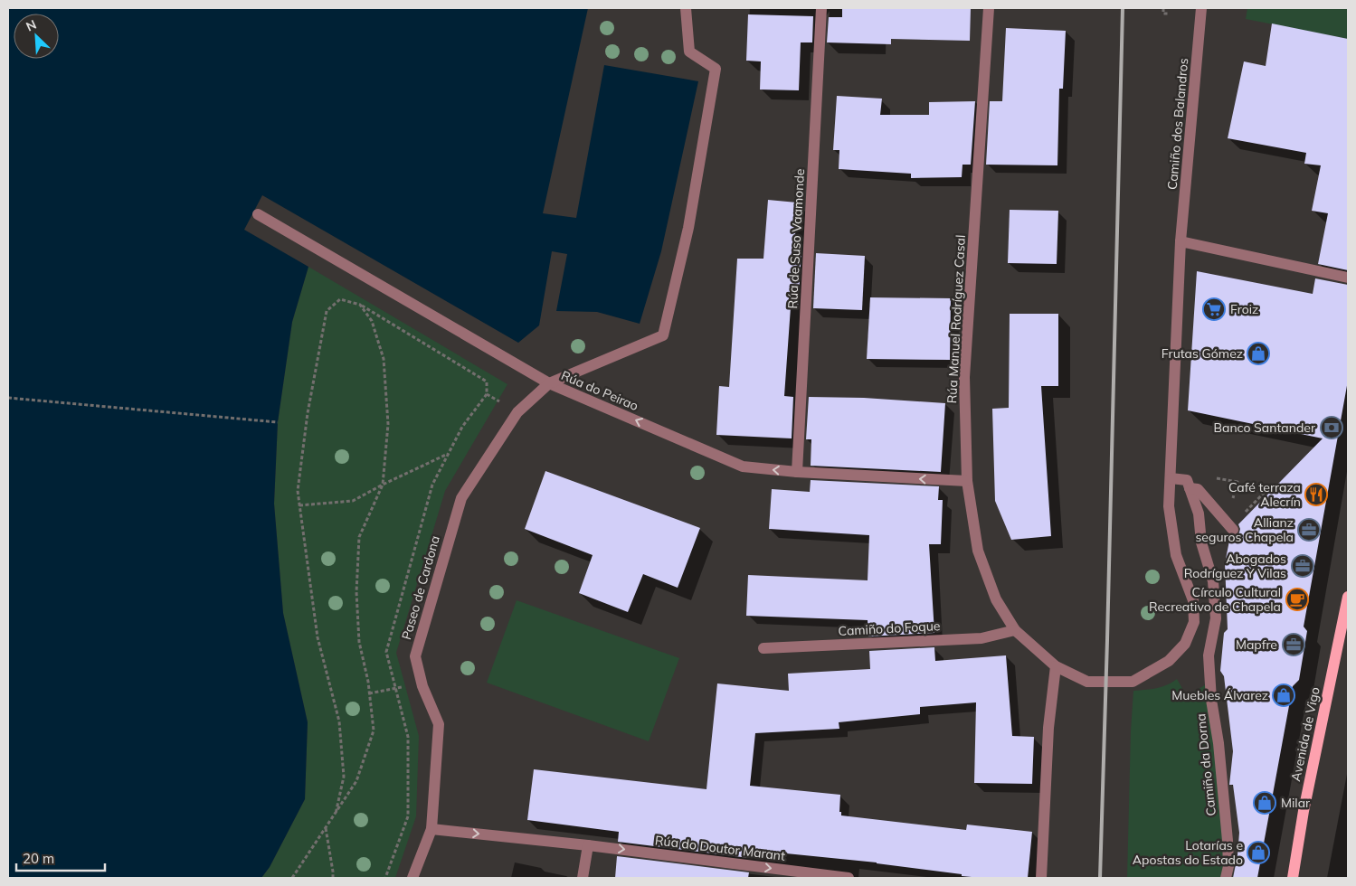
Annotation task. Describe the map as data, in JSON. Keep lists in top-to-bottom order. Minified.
{"streets":{"main road":["Avenida de Vigo"],"street":["Camiño dos Balandros","Rúa de Suso Vaamonde","Rúa Manuel Rodríguez Casal","Rúa do Peirao","Paseo de Cardona","Camiño do Foque","Camiño da Dorna","Rúa do Doutor Marant"]},"crossings":[["Camiño dos Balandros","Rúa Manuel Rodríguez Casal"],["Rúa de Suso Vaamonde","Rúa do Peirao"],["Rúa Manuel Rodríguez Casal","Rúa do Peirao"],["Rúa Manuel Rodríguez Casal","Camiño do Foque"],["Rúa do Peirao","Paseo de Cardona"],["Paseo de Cardona","Rúa do Doutor Marant"]],"one_way":["Rúa do Peirao","Rúa do Doutor Marant"],"places":{"supermarket":["Froiz"],"shop":["Frutas Gómez","Muebles Álvarez","Milar","Lotarías e Apostas do Estado"],"bank":["Banco Santander"],"restaurant":["Café terraza Alecrín"],"office":["Allianz seguros Chapela","Abogados Rodríguez Y Vilas","Mapfre"],"cafe":["Círculo Cultural Recreativo de Chapela"]},"scale_bar":"20 m","north":"top left"}
